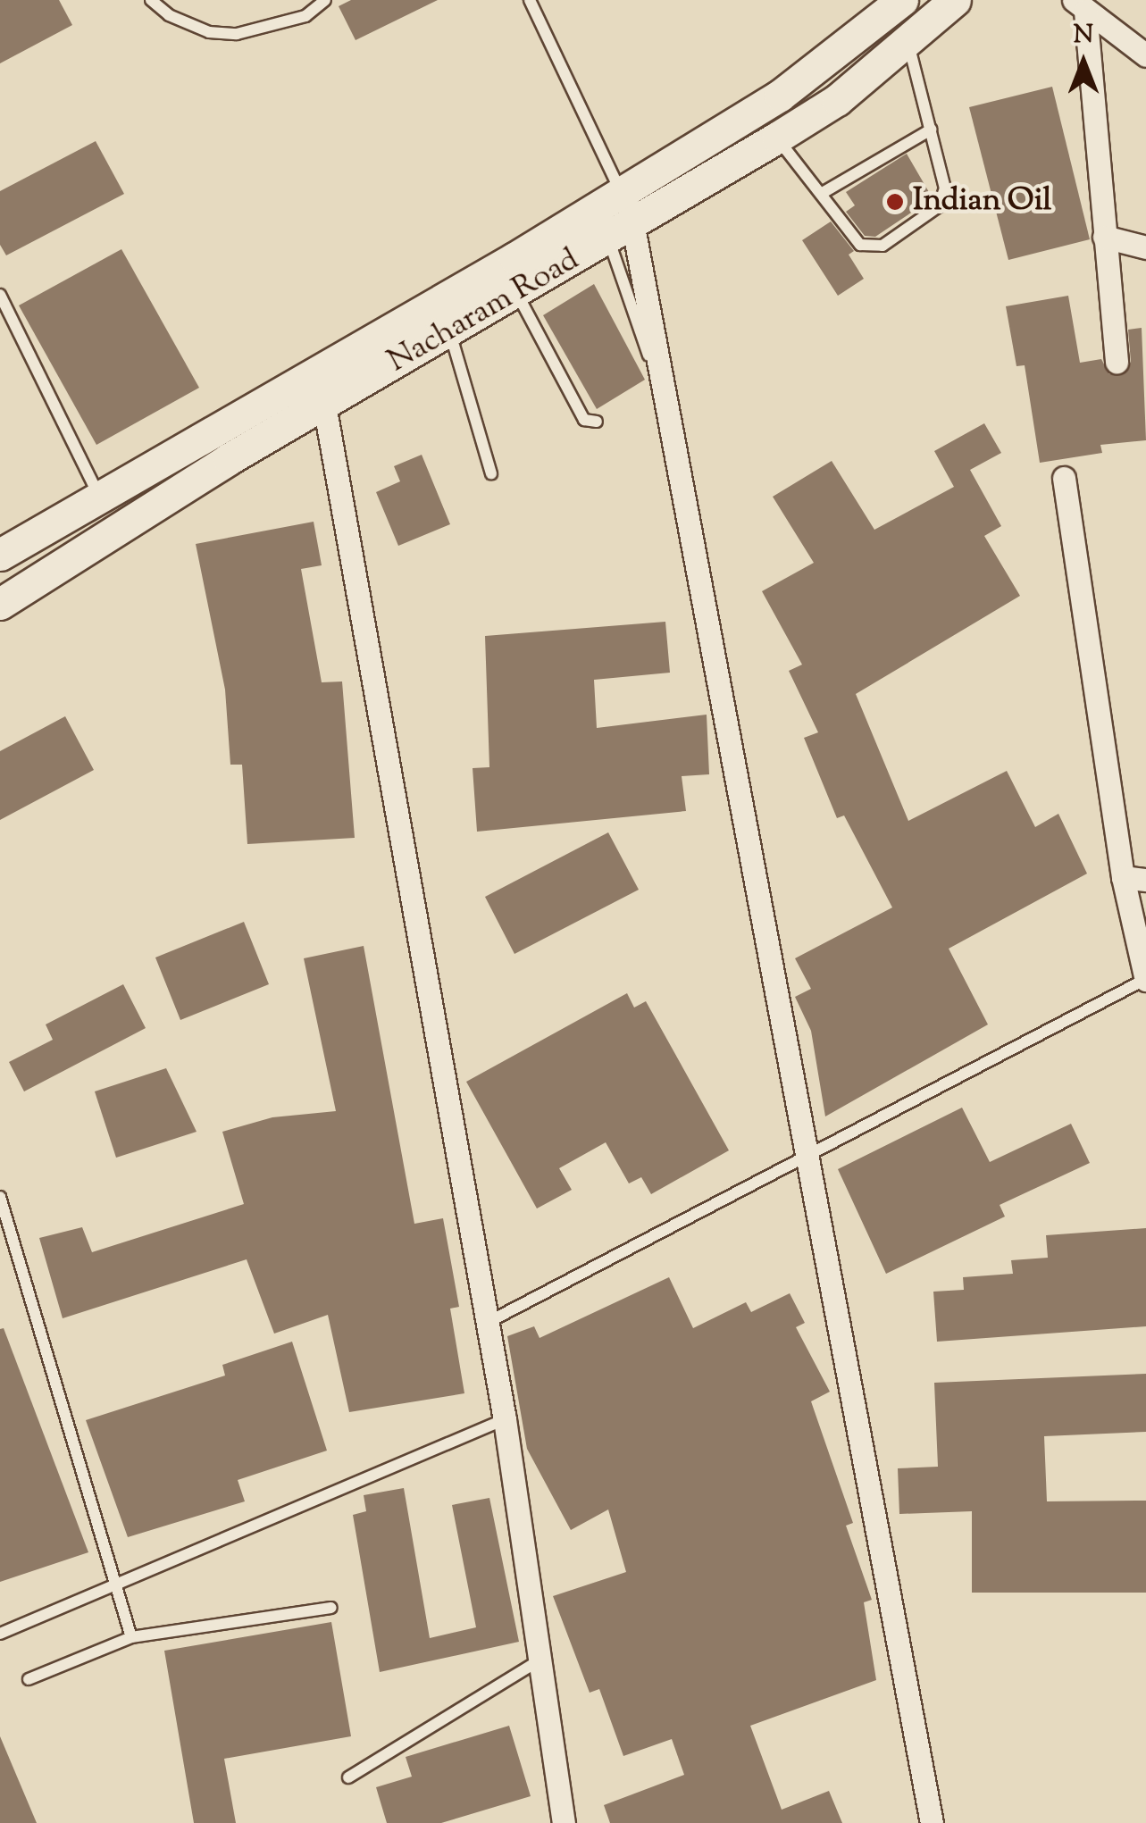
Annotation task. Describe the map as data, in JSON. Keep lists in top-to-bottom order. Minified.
{"streets":{"main road":["Nacharam Road"]},"places":["Indian Oil"],"north":"top"}
